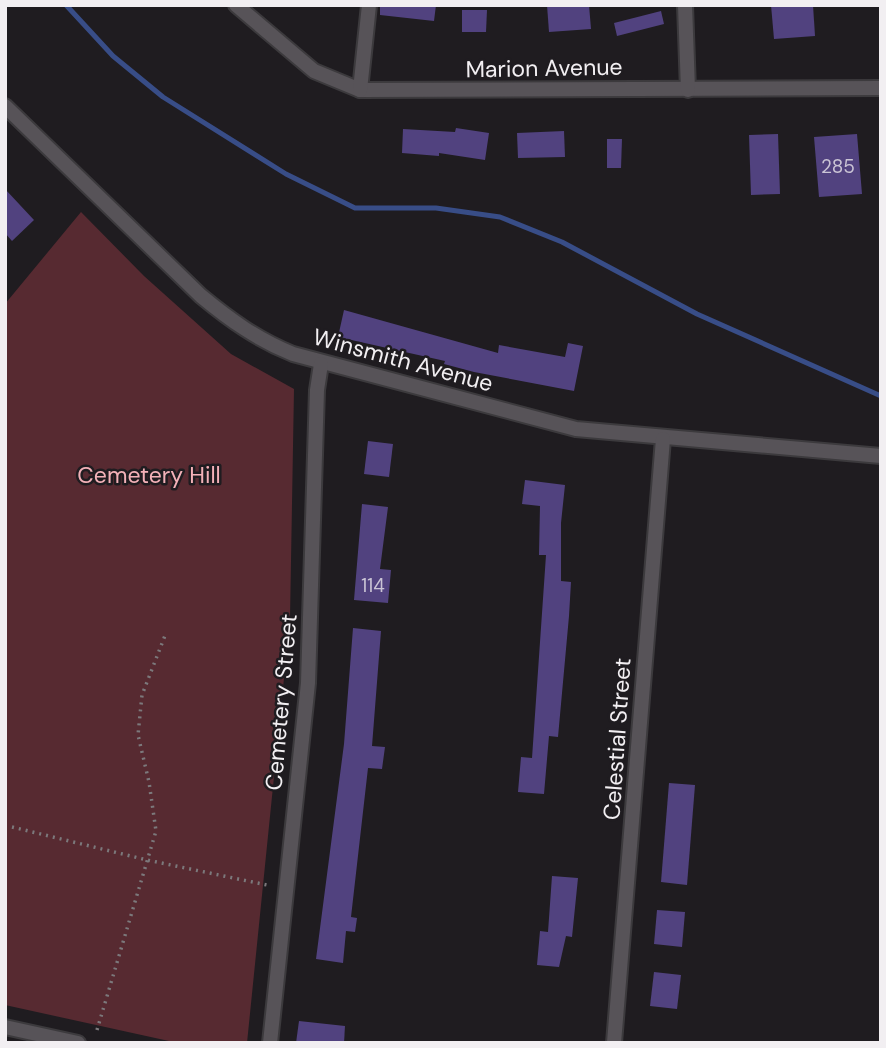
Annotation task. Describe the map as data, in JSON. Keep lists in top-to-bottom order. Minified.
{"streets":{"street":["Marion Avenue","Winsmith Avenue","Cemetery Street","Celestial Street"]},"crossings":[["Winsmith Avenue","Cemetery Street"],["Winsmith Avenue","Celestial Street"]],"parks":["Cemetery Hill"],"house_numbers":["285","114"]}
